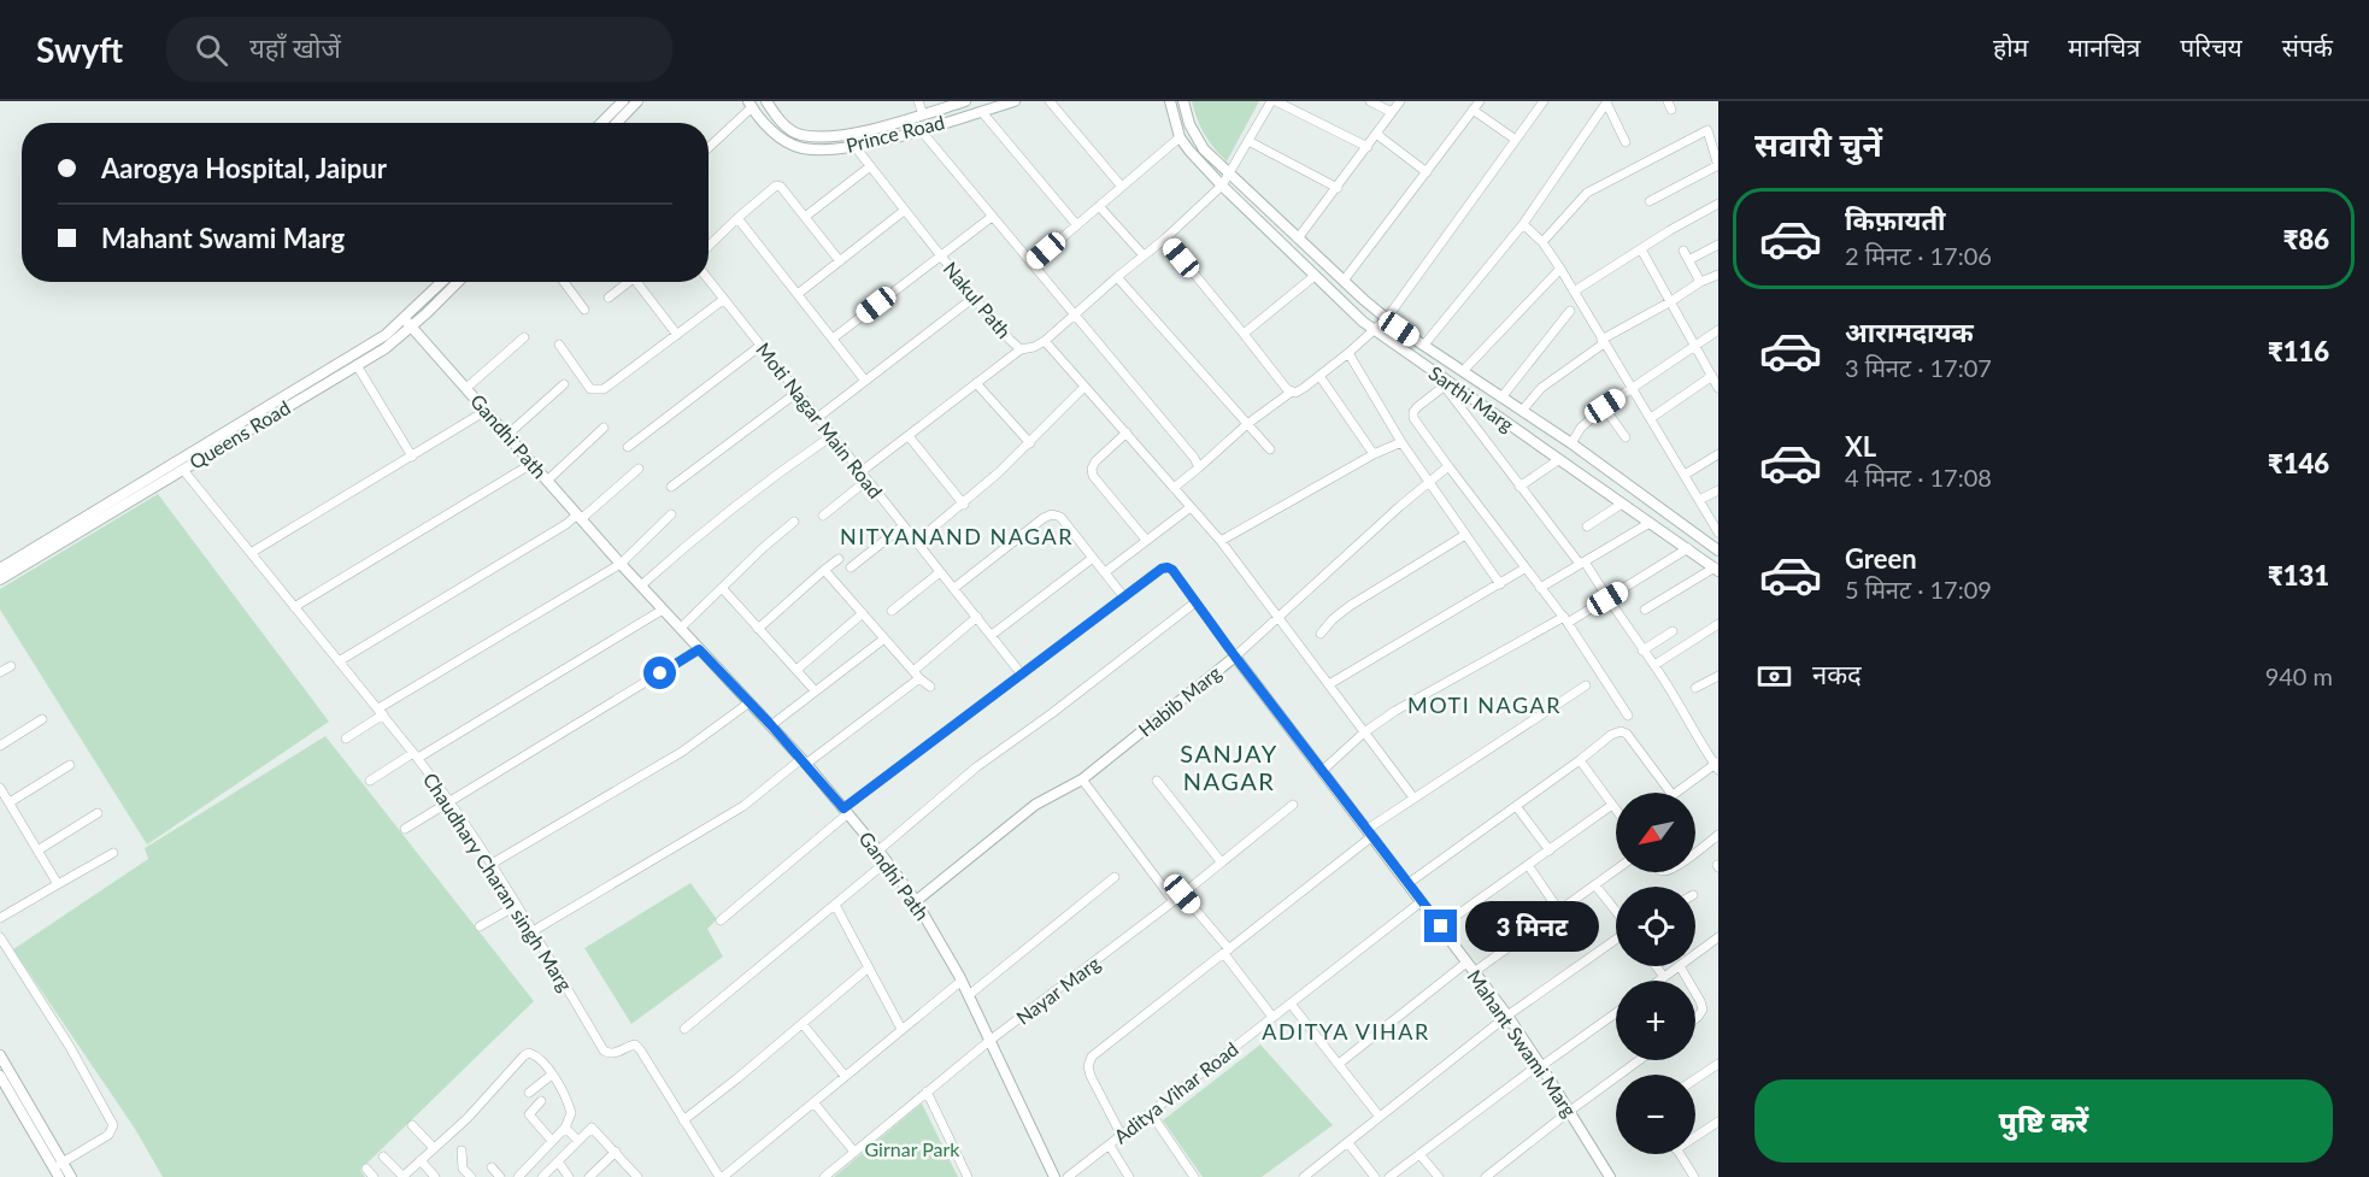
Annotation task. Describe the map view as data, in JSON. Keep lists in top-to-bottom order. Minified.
{"streets":{"street":["Prince Road","Nakul Path","Sarthi Marg","Moti Nagar Main Road","Queens Road","Gandhi Path","Habib Marg","Chaudhary Charan singh Marg","Nayar Marg","Mahant Swami Marg","Aditya Vihar Road"]},"crossings":[["Prince Road","Nakul Path"],["Nakul Path","Sarthi Marg"],["Queens Road","Gandhi Path"],["Queens Road","Chaudhary Charan singh Marg"],["Gandhi Path","Habib Marg"],["Gandhi Path","Nayar Marg"],["Habib Marg","Mahant Swami Marg"],["Mahant Swami Marg","Aditya Vihar Road"]],"districts":["NITYANAND NAGAR","MOTI NAGAR","SANJAY NAGAR","ADITYA VIHAR"],"parks":["Girnar Park"],"north":"bottom left","page":{"header":"Swyft","search":"यहाँ खोजें","nav":["होम","मानचित्र","परिचय","संपर्क"],"heading":"सवारी चुनें","banner":["Aarogya Hospital, Jaipur","Mahant Swami Marg"],"list":[{"name":"किफ़ायती","note":"2 मिनट · 17:06","value":"₹86"},{"name":"आरामदायक","note":"3 मिनट · 17:07","value":"₹116"},{"name":"XL","note":"4 मिनट · 17:08","value":"₹146"},{"name":"Green","note":"5 मिनट · 17:09","value":"₹131"}],"pay":["नकद","940 m"],"map_buttons":["+","−"],"bubble":"3 मिनट","buttons":"पुष्टि करें"}}
